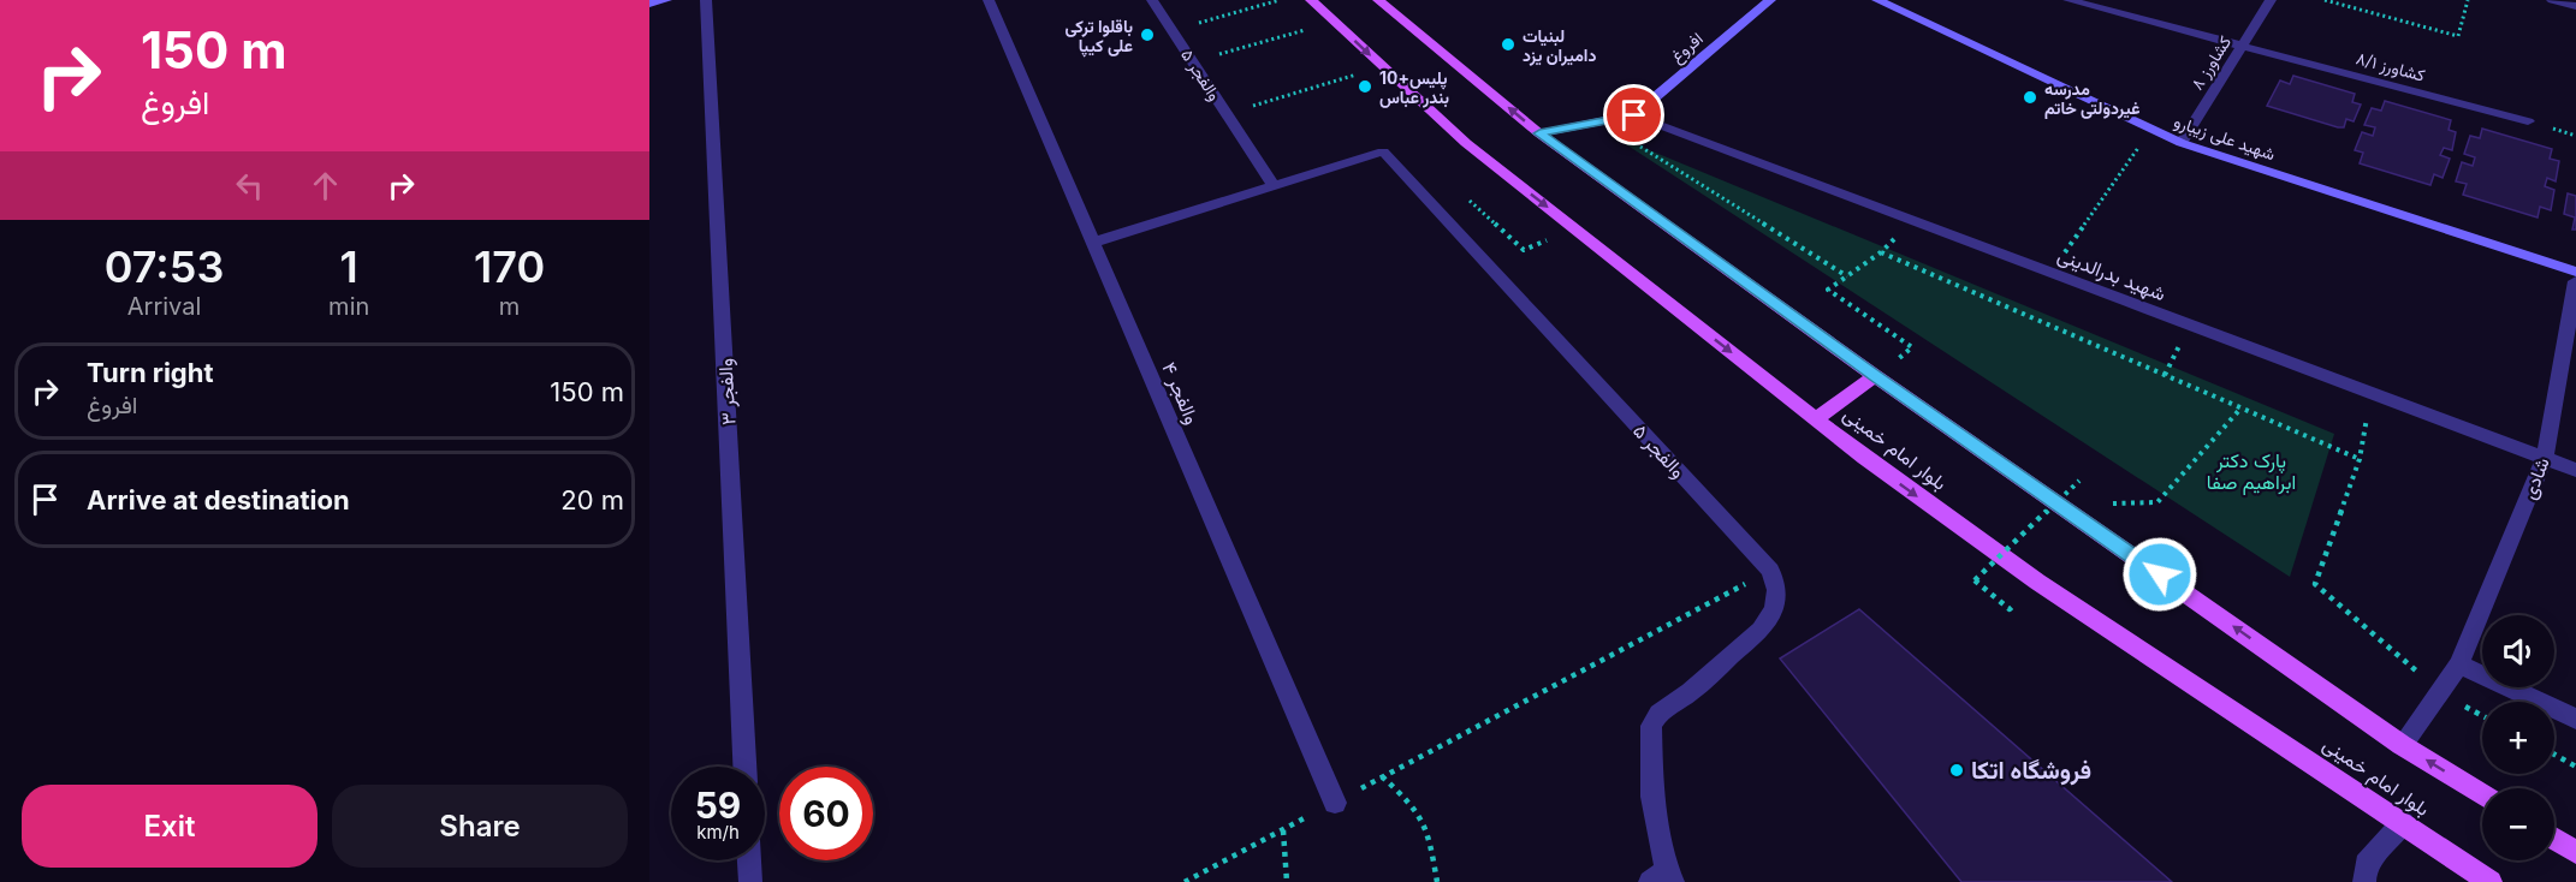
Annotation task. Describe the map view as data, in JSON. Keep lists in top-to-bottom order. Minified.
{"streets":{"main road":["بلوار امام خمینی"],"street":["افروغ","کشاورز ۸","کشاورز ۸/۱","والفجر ۵","شهید علی زیبارو","شهید بدرالدینی","والفجر ۳","والفجر ۴","شادی"]},"crossings":[["افروغ","شهید بدرالدینی"],["کشاورز ۸","کشاورز ۸/۱"],["کشاورز ۸","شهید علی زیبارو"],["والفجر ۵","والفجر ۴"],["شهید بدرالدینی","شادی"],["بلوار امام خمینی","شادی"]],"parks":["پارک دکتر ابراهیم صفا"],"places":["باقلوا ترکی علی کیپا","لبنیات دامیران یزد","پليس+10 بندر عباس","مدرسه غیردولتی خاتم","فروشگاه اتکا"],"page":{"turn":["150 m","افروغ"],"eta":["07:53","Arrival","1","min","170","m"],"list":[{"name":"Turn right","note":"افروغ","value":"150 m"},{"name":"Arrive at destination","value":"20 m"}],"map_buttons":["+","−"],"speed":"59 km/h","limit":"60","buttons":["Exit","Share"]}}
